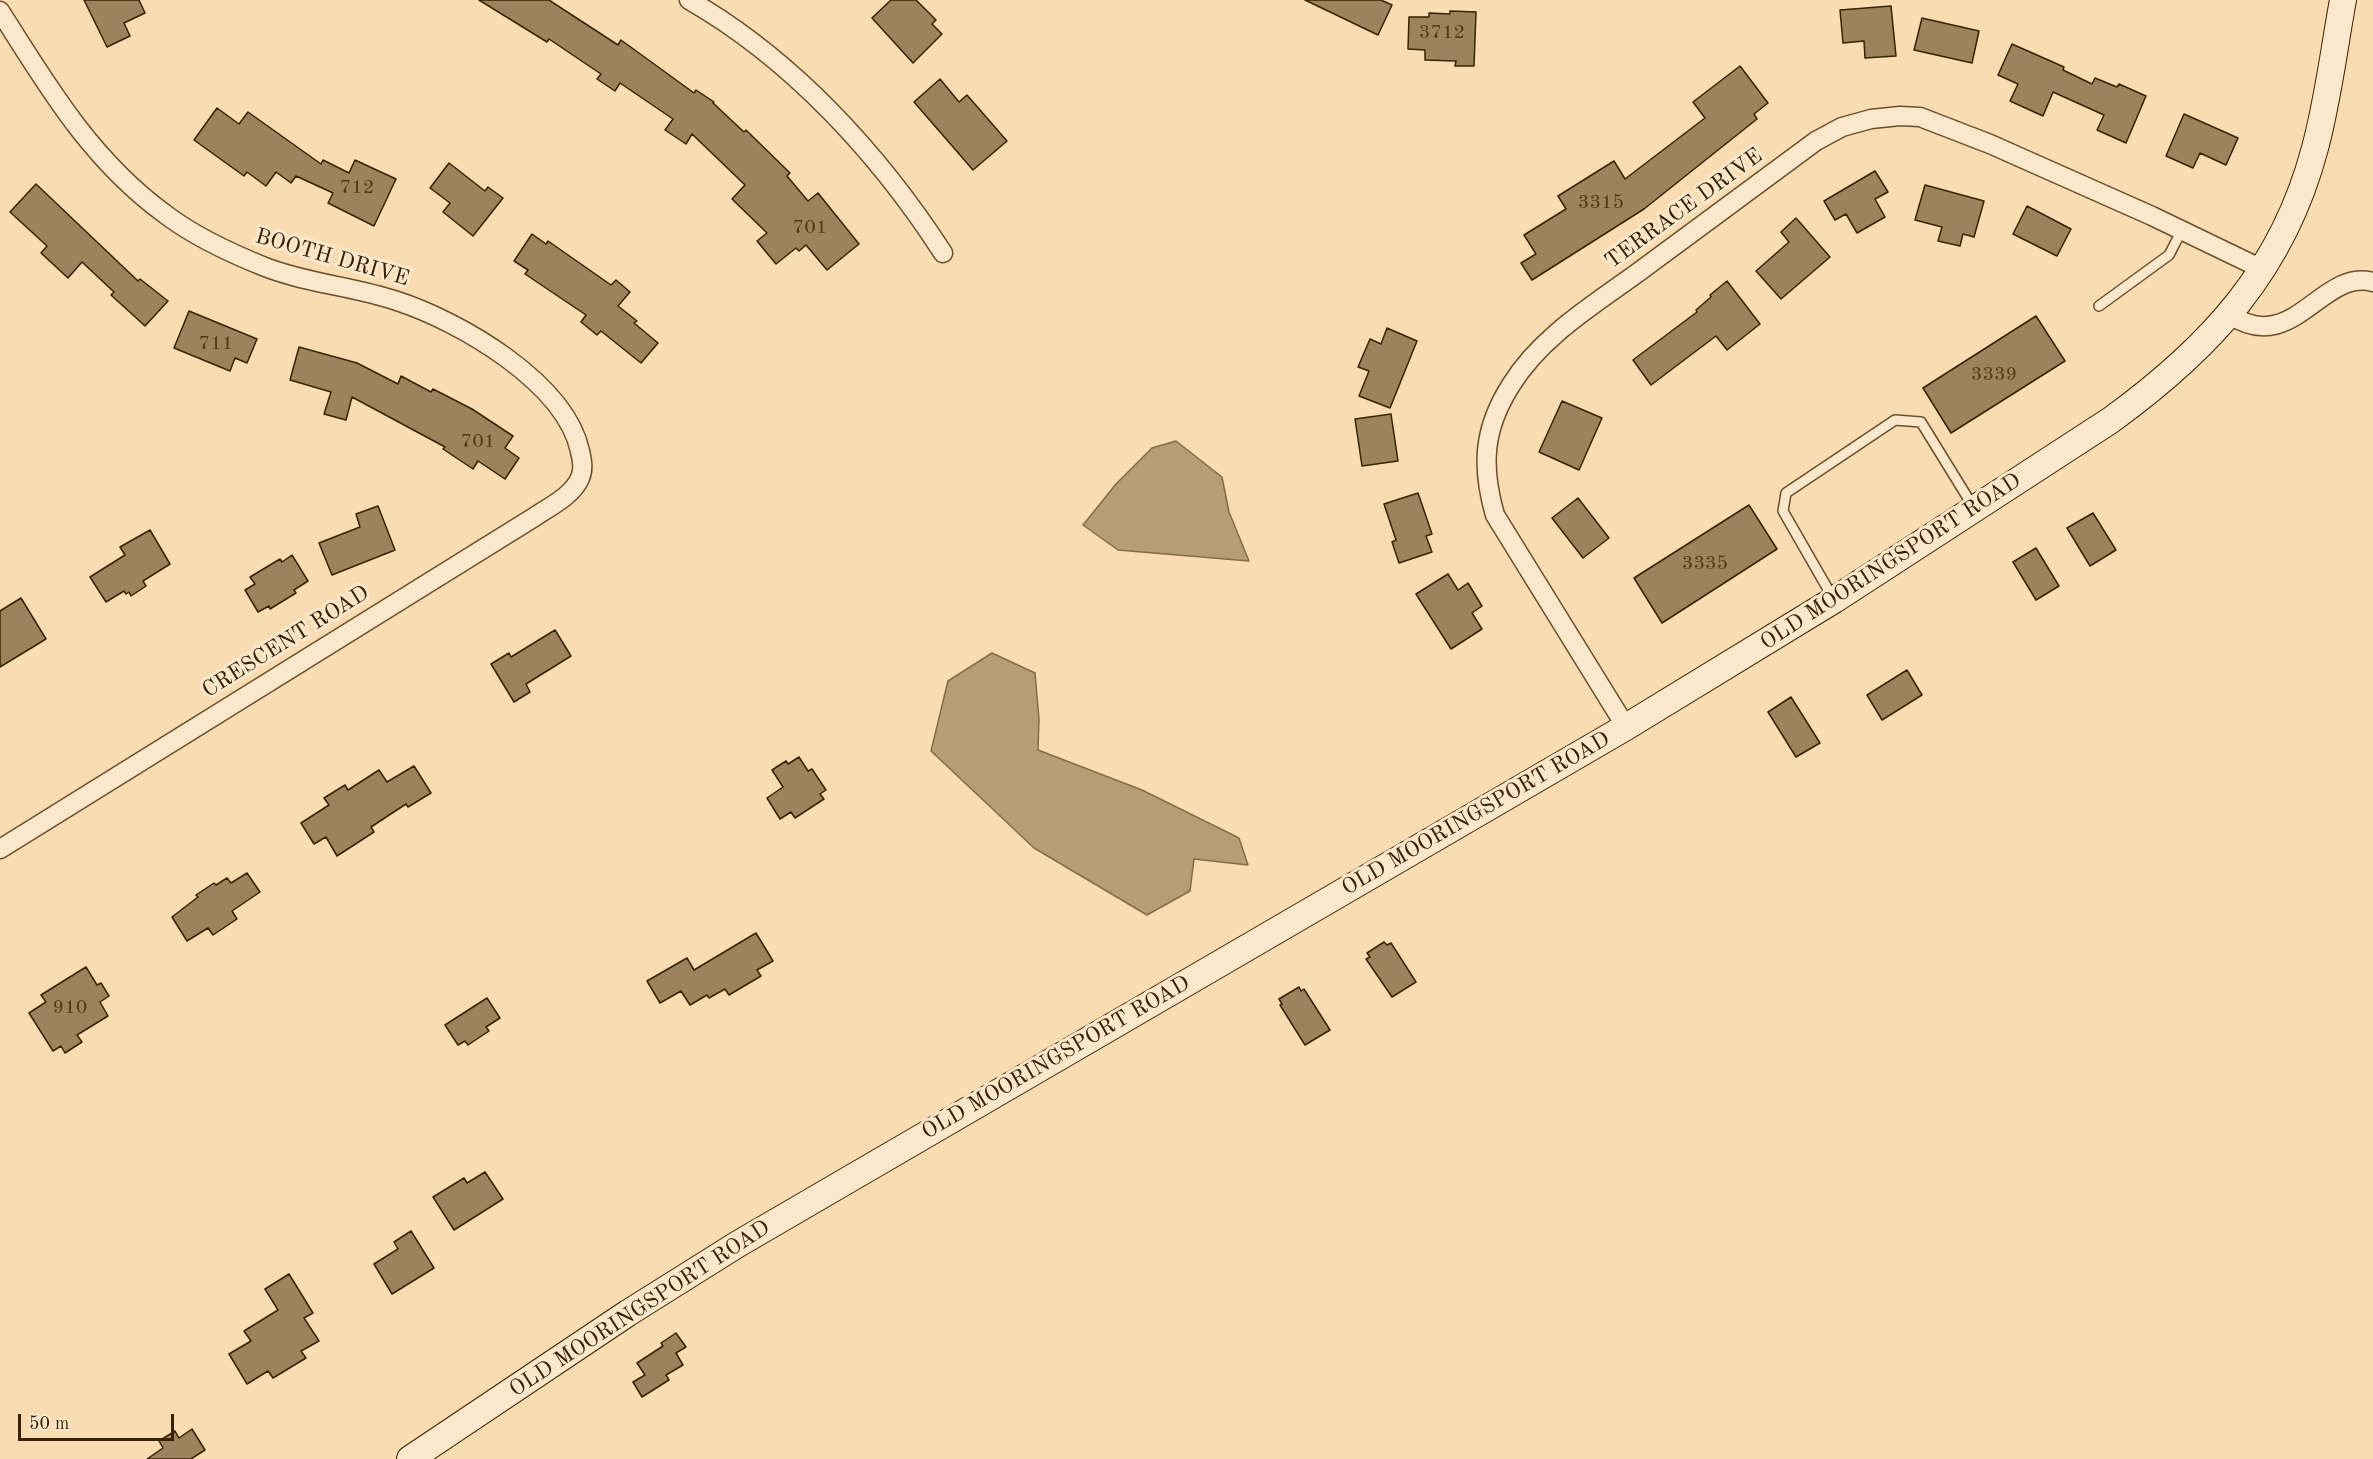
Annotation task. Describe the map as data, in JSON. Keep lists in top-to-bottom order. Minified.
{"streets":{"main road":["OLD MOORINGSPORT ROAD"],"street":["TERRACE DRIVE","BOOTH DRIVE","CRESCENT ROAD"]},"crossings":[["TERRACE DRIVE","OLD MOORINGSPORT ROAD"],["BOOTH DRIVE","CRESCENT ROAD"]],"house_numbers":["3712","712","3315","701","711","3339","701","3335","910"],"scale_bar":"50 m"}
